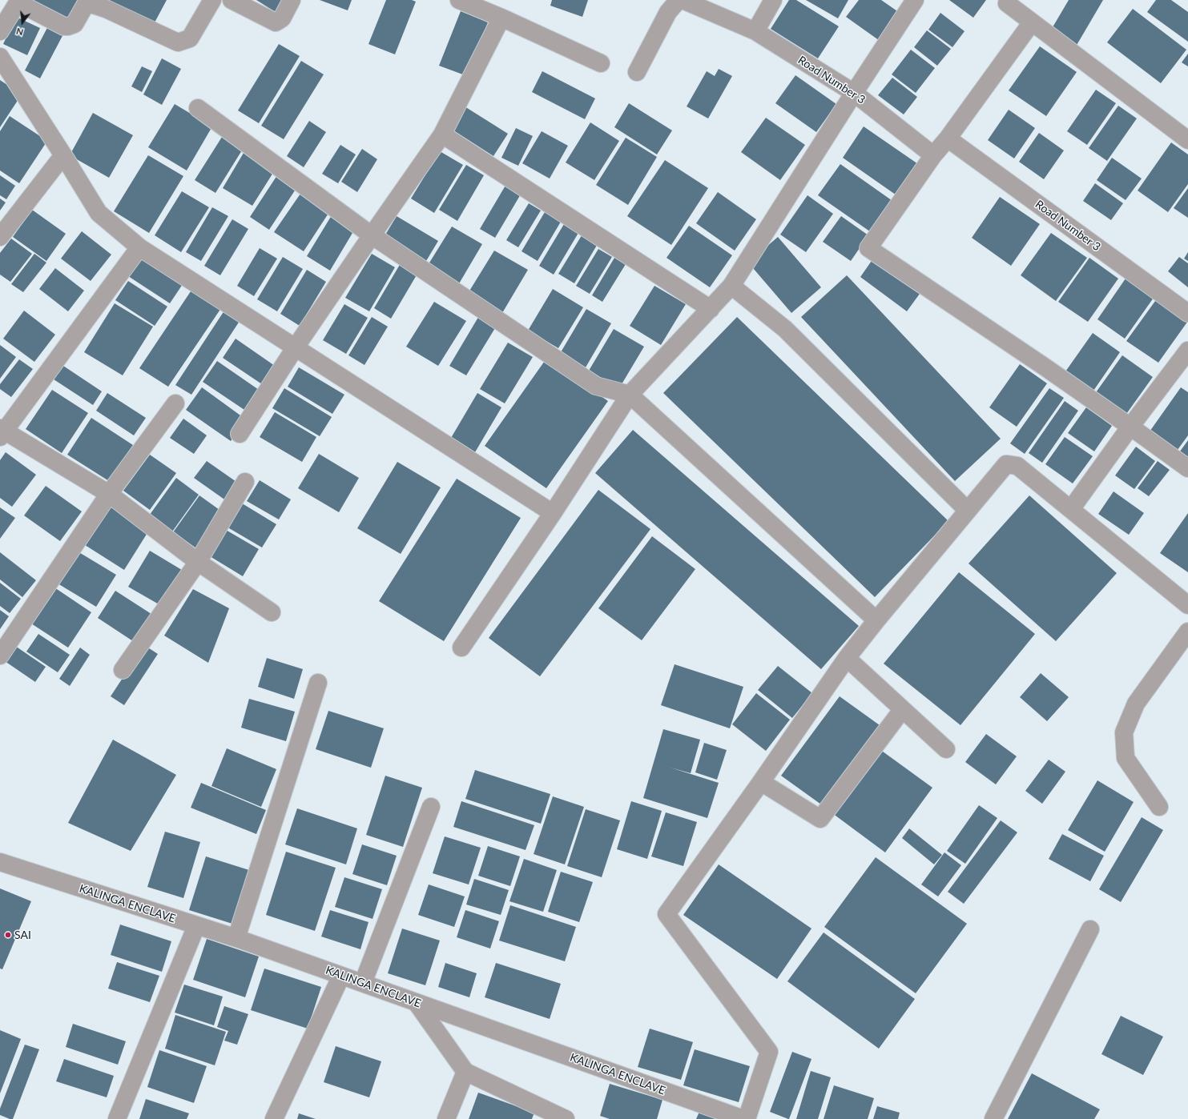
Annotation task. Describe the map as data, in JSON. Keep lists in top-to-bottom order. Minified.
{"streets":{"street":["Road Number 3","KALINGA ENCLAVE"]},"places":["SAI"],"north":"bottom"}
